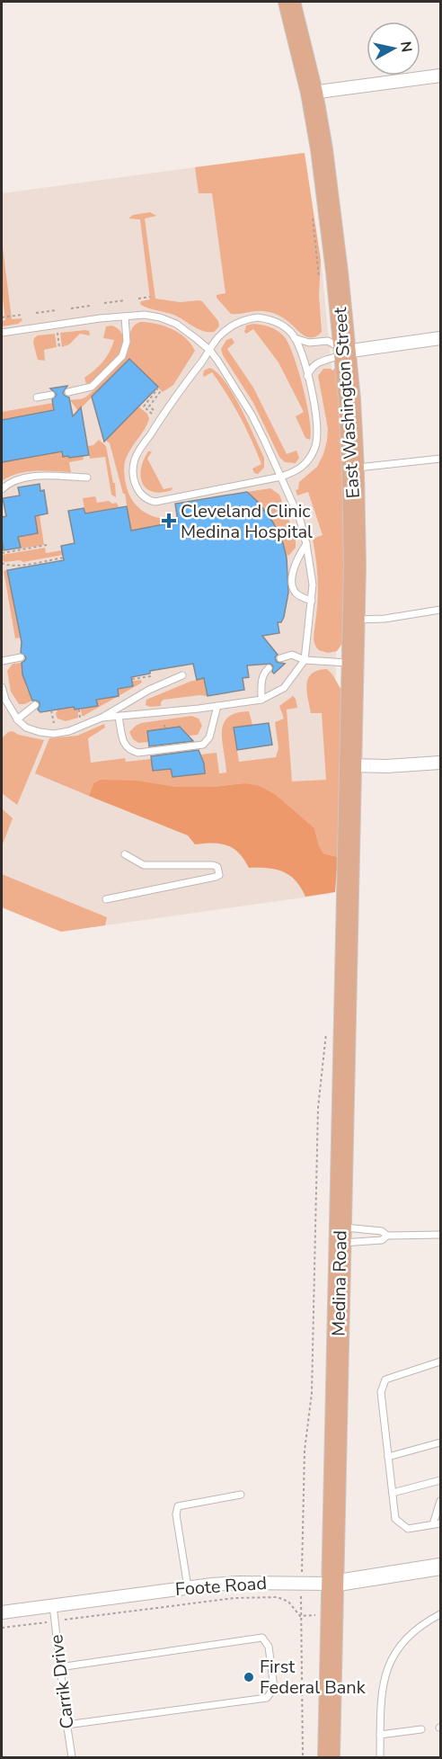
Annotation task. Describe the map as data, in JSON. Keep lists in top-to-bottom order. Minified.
{"streets":{"highway":["East Washington Street","Medina Road"],"street":["Foote Road"],"lane":["Carrik Drive"]},"crossings":[["East Washington Street","Medina Road"],["Medina Road","Foote Road"],["Foote Road","Carrik Drive"]],"places":{"health":["Cleveland Clinic Medina Hospital"],"other":["First Federal Bank"]},"north":"right"}
